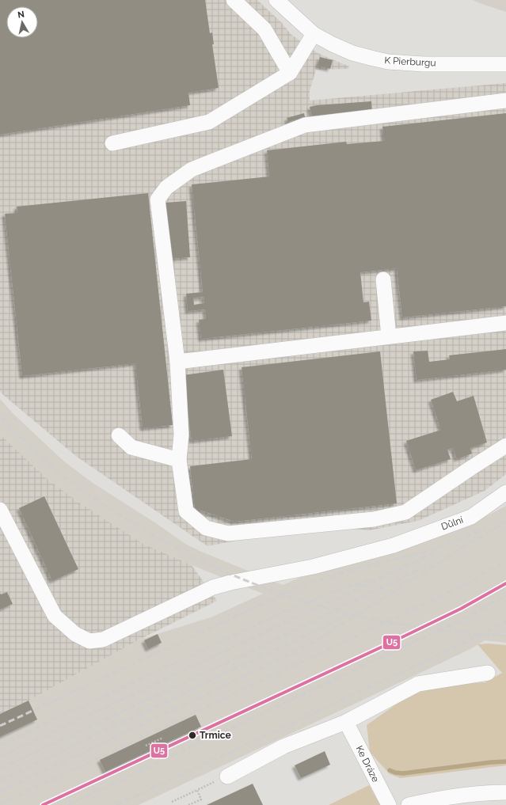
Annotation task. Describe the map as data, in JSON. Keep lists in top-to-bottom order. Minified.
{"streets":{"street":["K Pierburgu","Důlní","Ke Dráze"]},"places":["Trmice"],"lines":["transit line U5"],"north":"top"}
